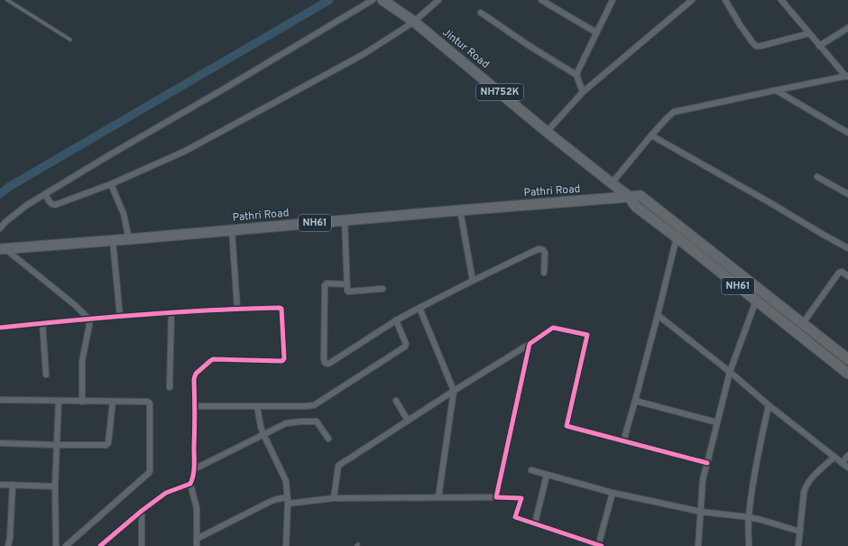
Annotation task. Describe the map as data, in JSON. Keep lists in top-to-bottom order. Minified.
{"streets":{"highway":["Jintur Road","NH752K","Pathri Road","NH61"]},"crossings":[["Jintur Road","NH752K"],["NH752K","Pathri Road"],["NH752K","NH61"],["Pathri Road","NH61"]]}
